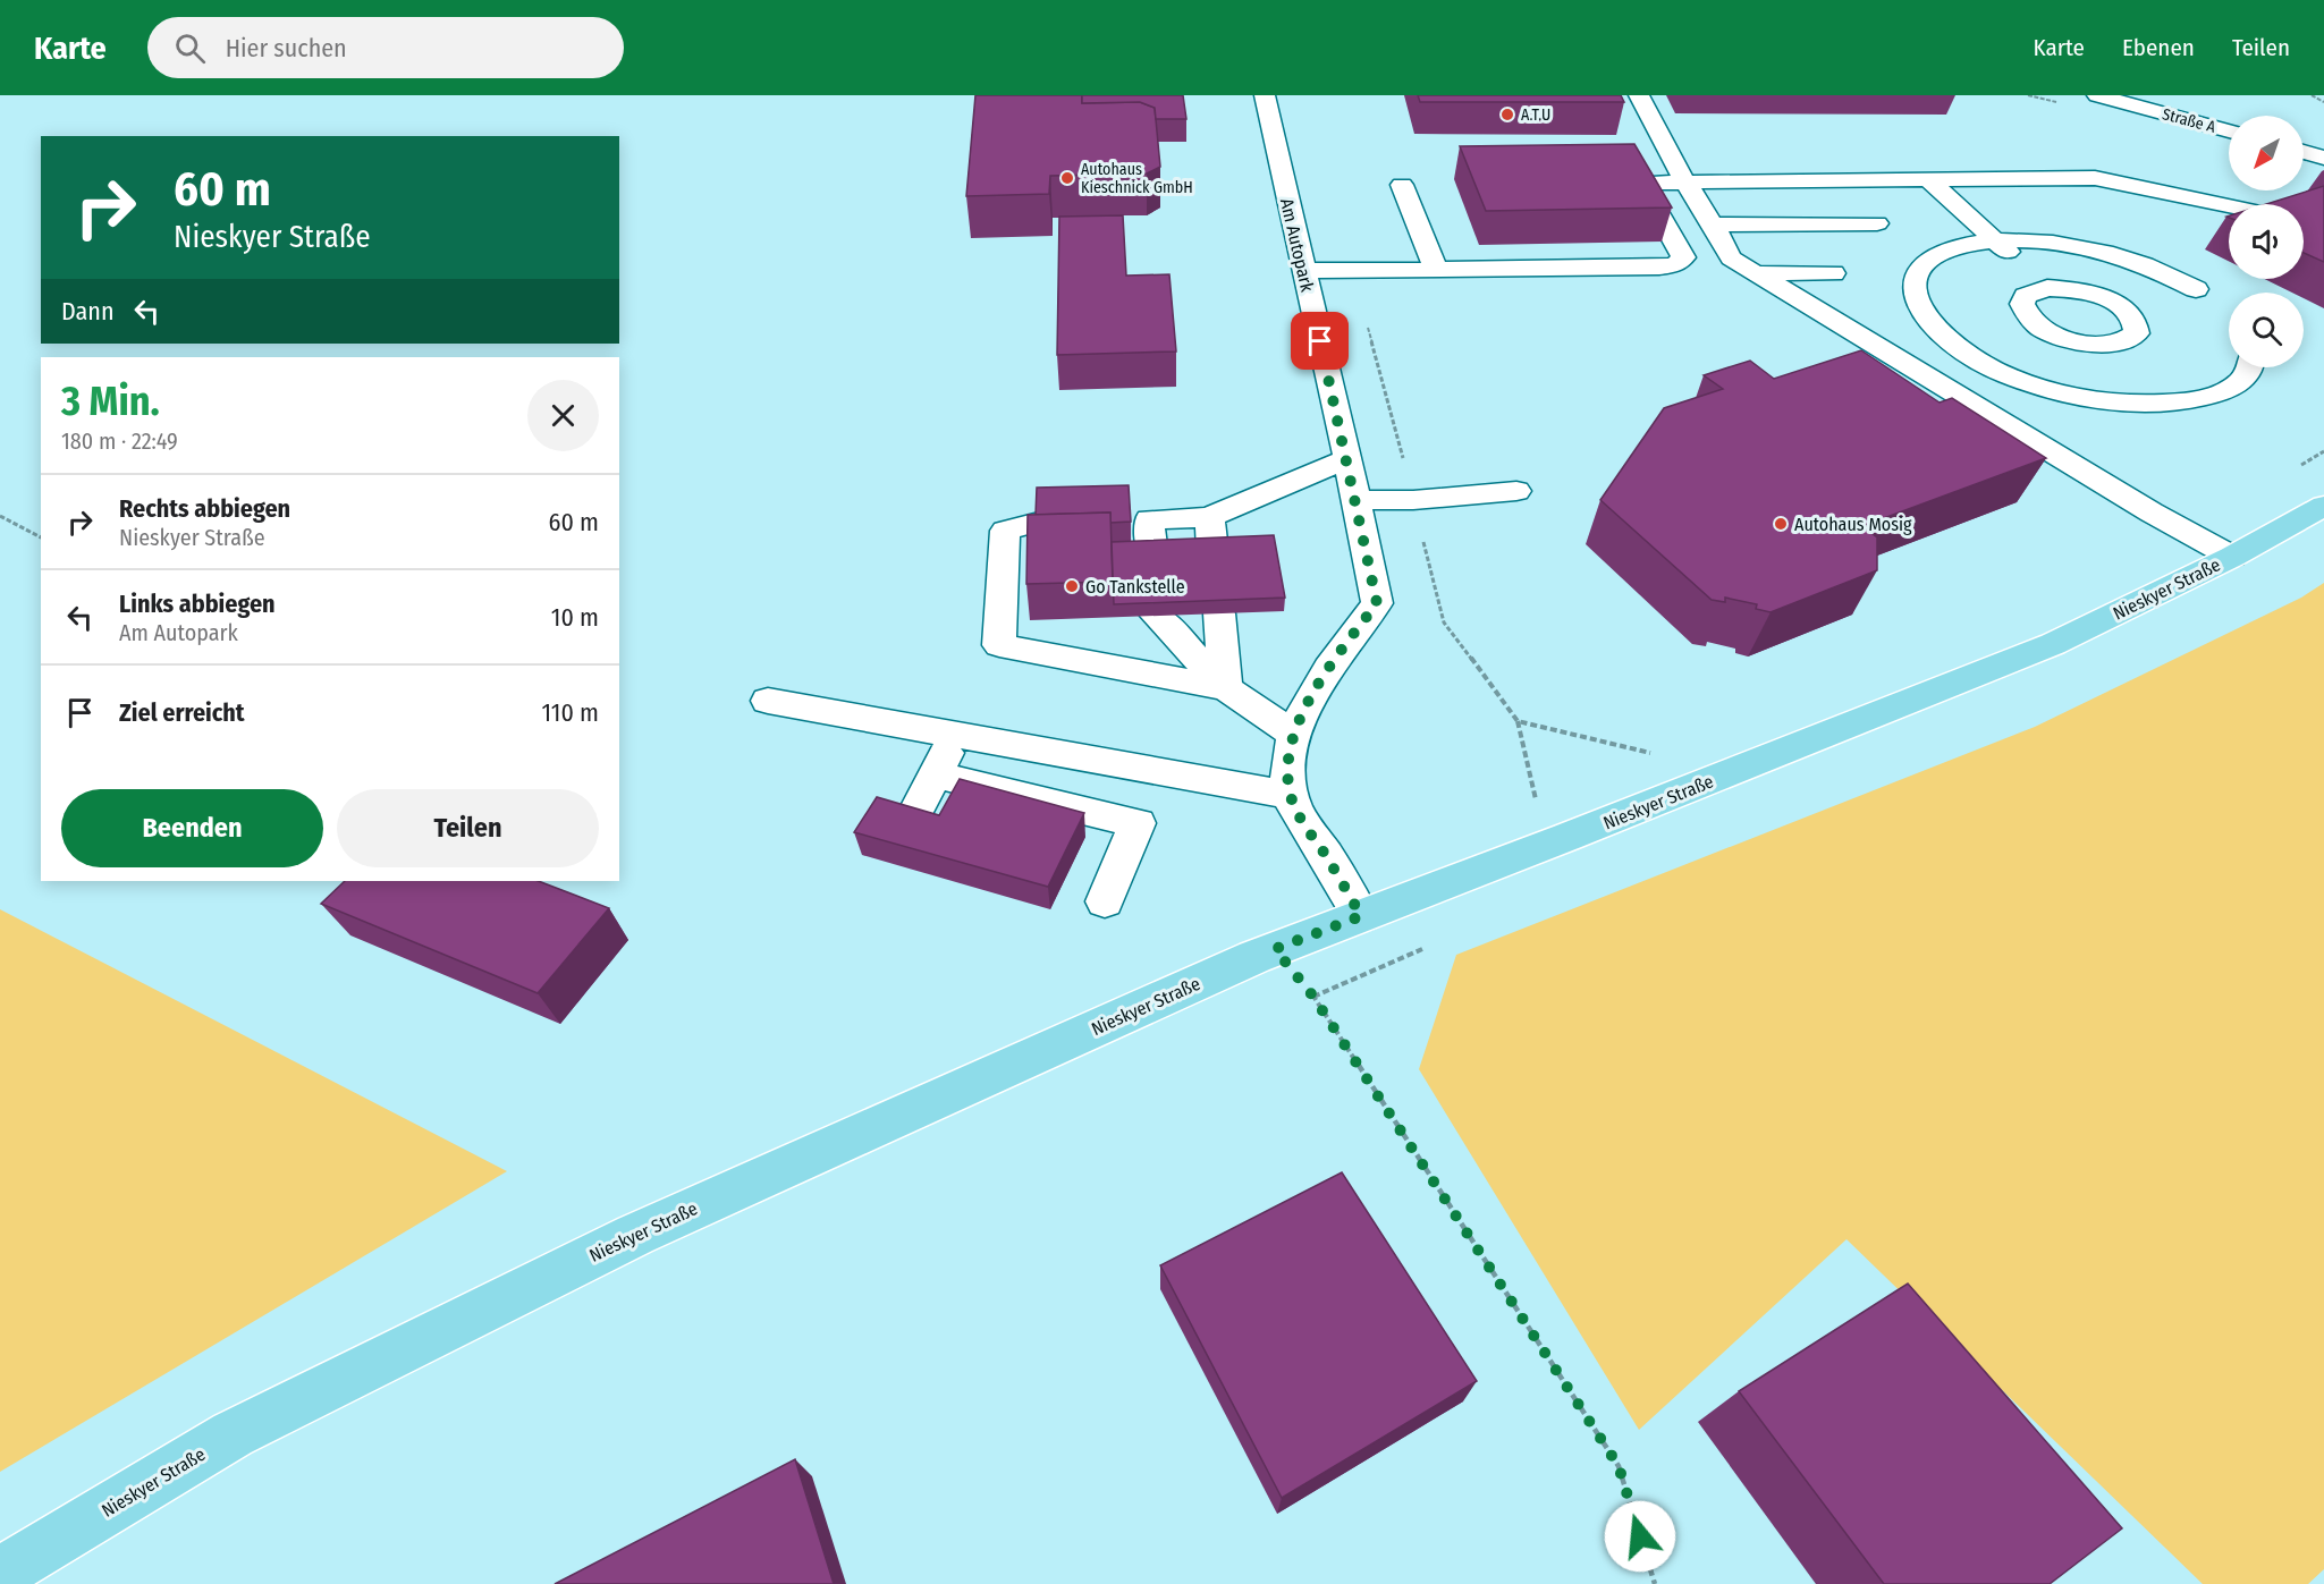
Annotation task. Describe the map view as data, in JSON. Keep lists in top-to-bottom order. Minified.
{"streets":{"main road":["Nieskyer Straße"],"street":["Straße A","Am Autopark"]},"crossings":[["Am Autopark","Nieskyer Straße"]],"places":["A.T.U","Autohaus Kieschnick GmbH","Autohaus Mosig","Go Tankstelle"],"north":"bottom left","page":{"header":"Karte","search":"Hier suchen","nav":["Karte","Ebenen","Teilen"],"turn":["60 m","Nieskyer Straße"],"then":"Dann","heading":["3 Min.","180 m · 22:49"],"list":[{"name":"Rechts abbiegen","note":"Nieskyer Straße","value":"60 m"},{"name":"Links abbiegen","note":"Am Autopark","value":"10 m"},{"name":"Ziel erreicht","value":"110 m"}],"buttons":["Beenden","Teilen"]}}
